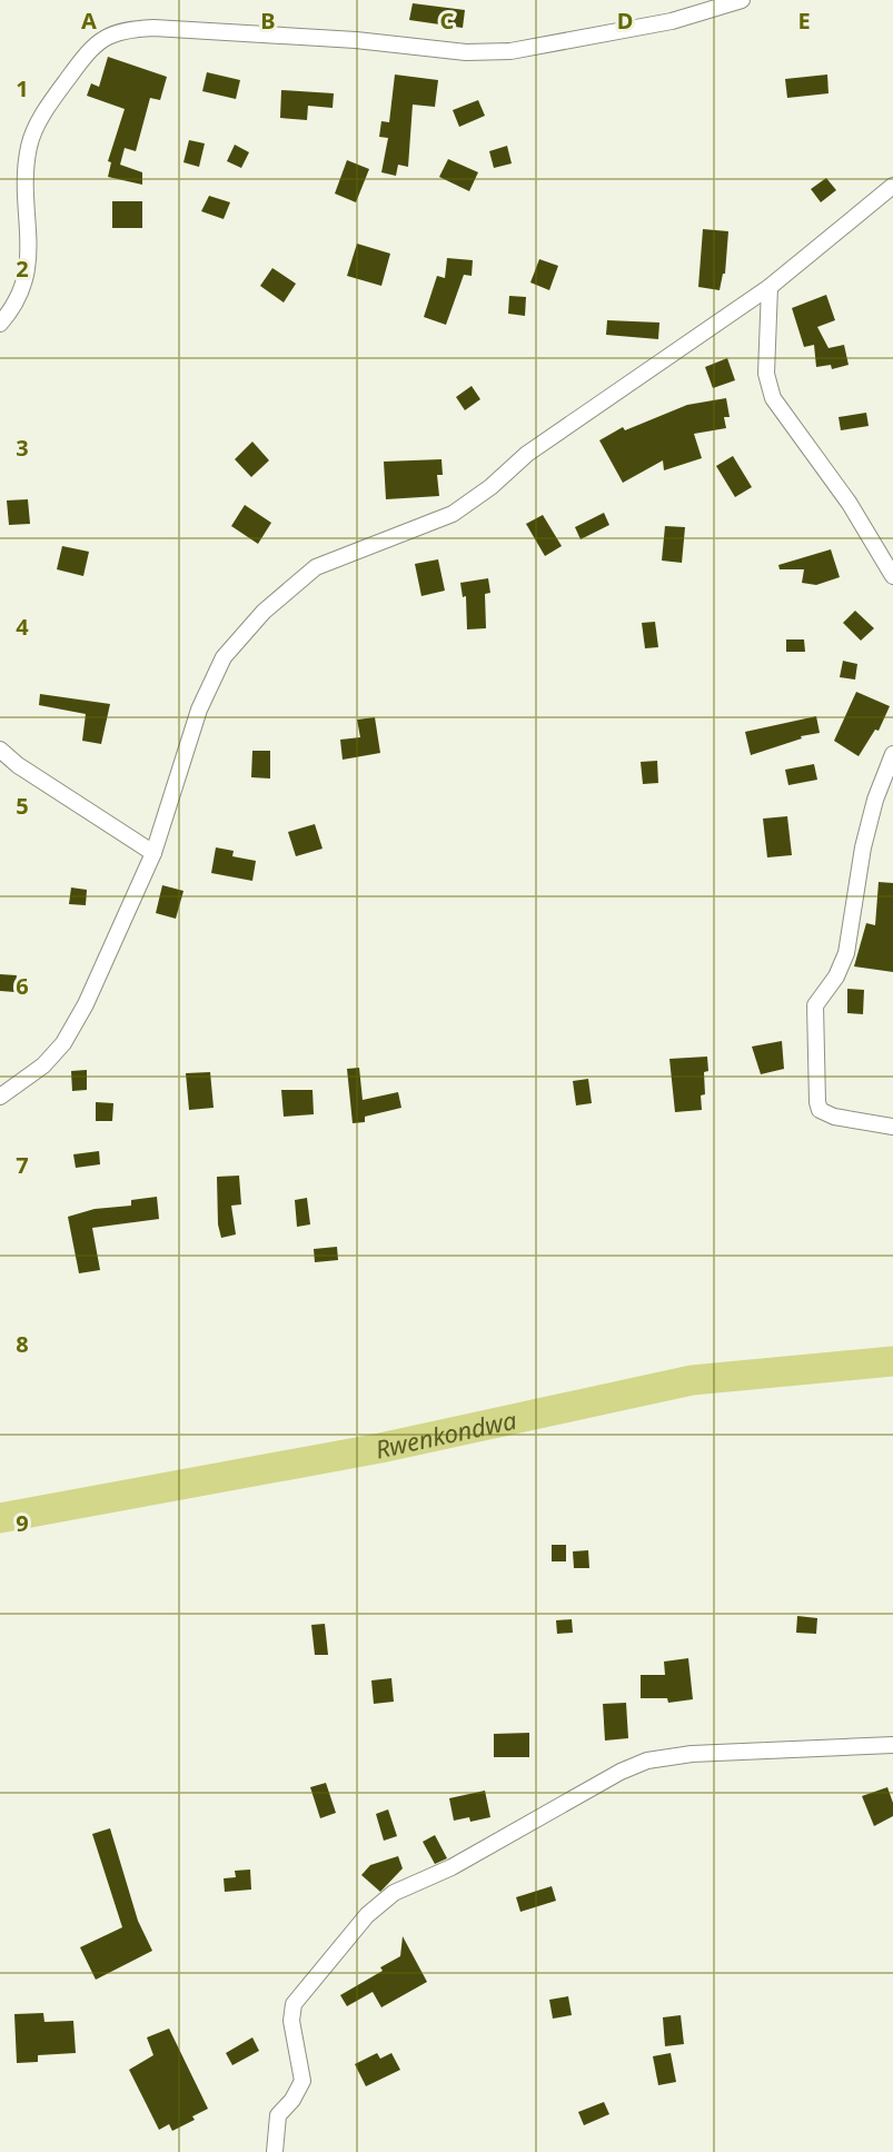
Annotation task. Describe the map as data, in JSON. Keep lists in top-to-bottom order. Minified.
{"water":["Rwenkondwa"],"grid":{"columns":["A","B","C","D","E"],"rows":["1","2","3","4","5","6","7","8","9"]}}
